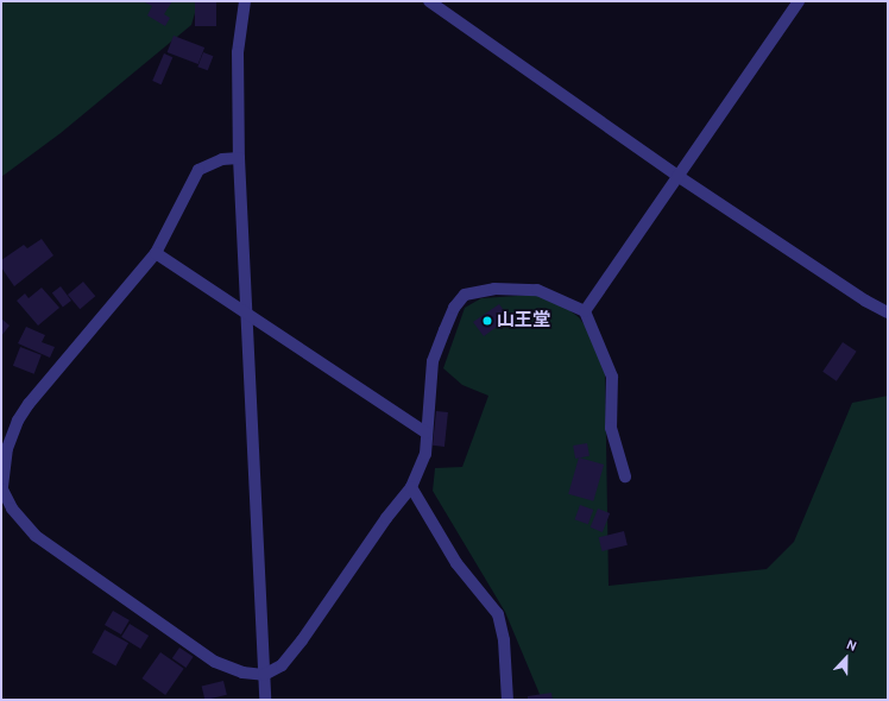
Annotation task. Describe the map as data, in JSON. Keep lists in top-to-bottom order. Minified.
{"places":["山王堂"],"north":"top"}
